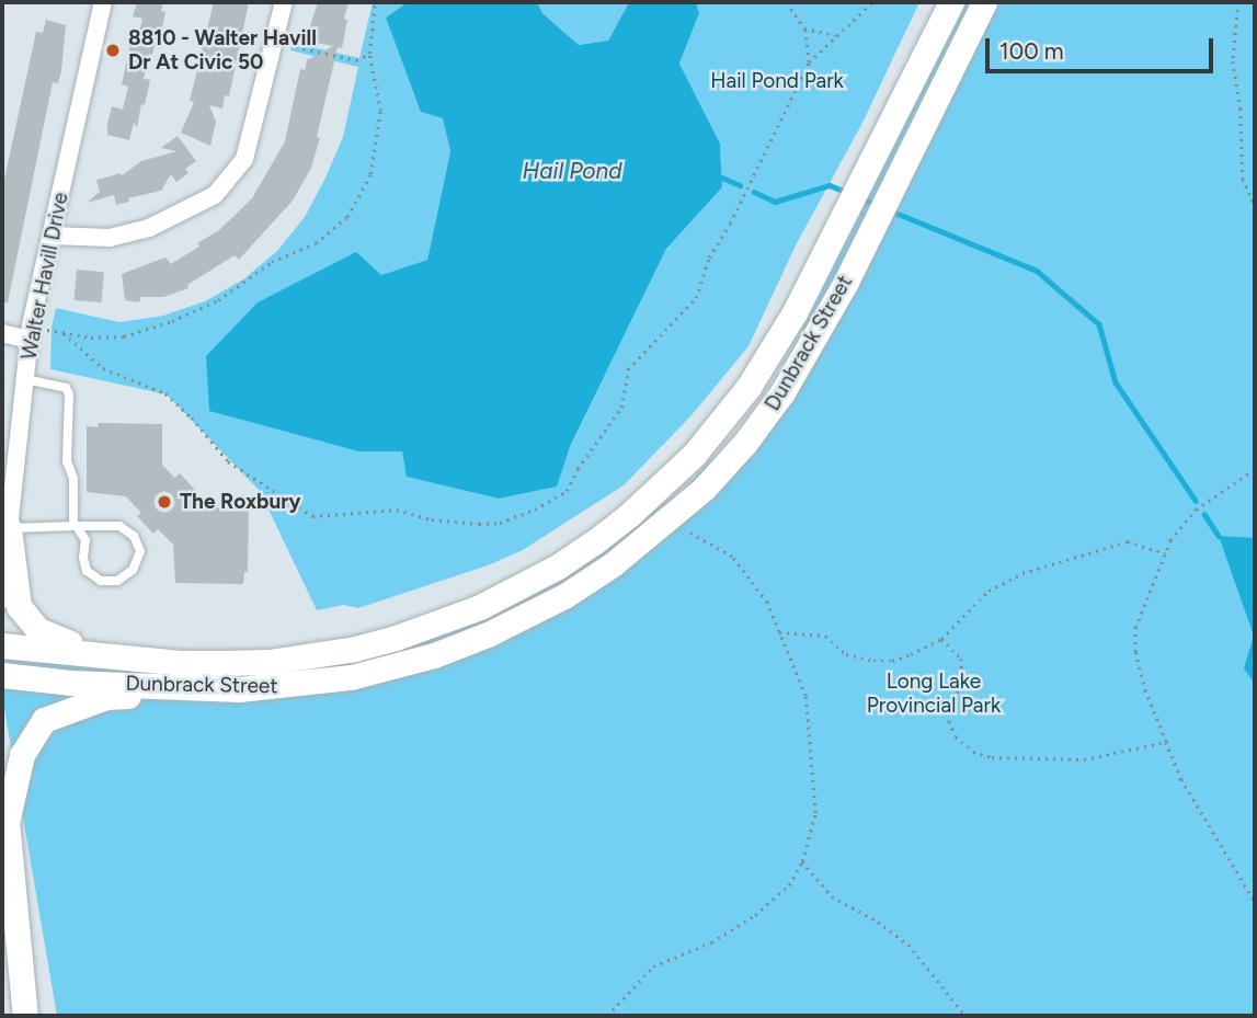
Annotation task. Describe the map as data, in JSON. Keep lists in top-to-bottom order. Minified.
{"streets":{"main road":["Dunbrack Street"],"street":["Walter Havill Drive"]},"water":["Hail Pond"],"parks":["Hail Pond Park","Long Lake Provincial Park"],"places":["8810 - Walter Havill Dr At Civic 50","The Roxbury"],"scale_bar":"100 m"}
